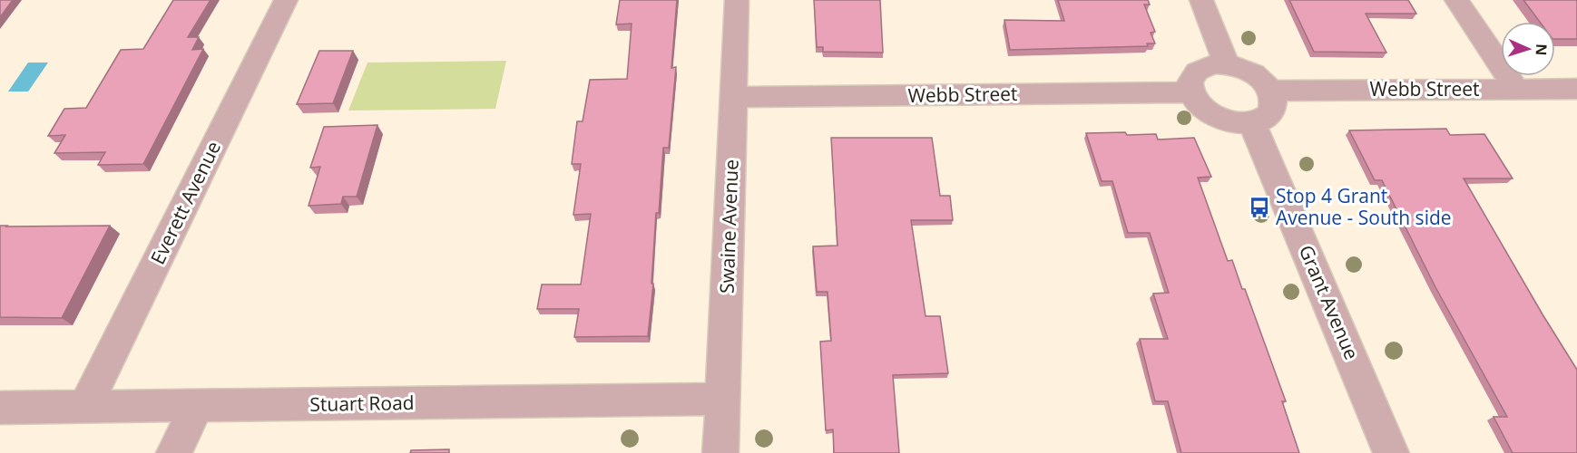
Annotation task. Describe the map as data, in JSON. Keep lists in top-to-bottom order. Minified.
{"streets":{"street":["Webb Street","Everett Avenue","Swaine Avenue","Grant Avenue","Stuart Road"]},"crossings":[["Webb Street","Swaine Avenue"],["Webb Street","Grant Avenue"],["Everett Avenue","Stuart Road"],["Swaine Avenue","Stuart Road"]],"places":{"bus stop":["Stop 4 Grant Avenue - South side"]},"north":"right"}
